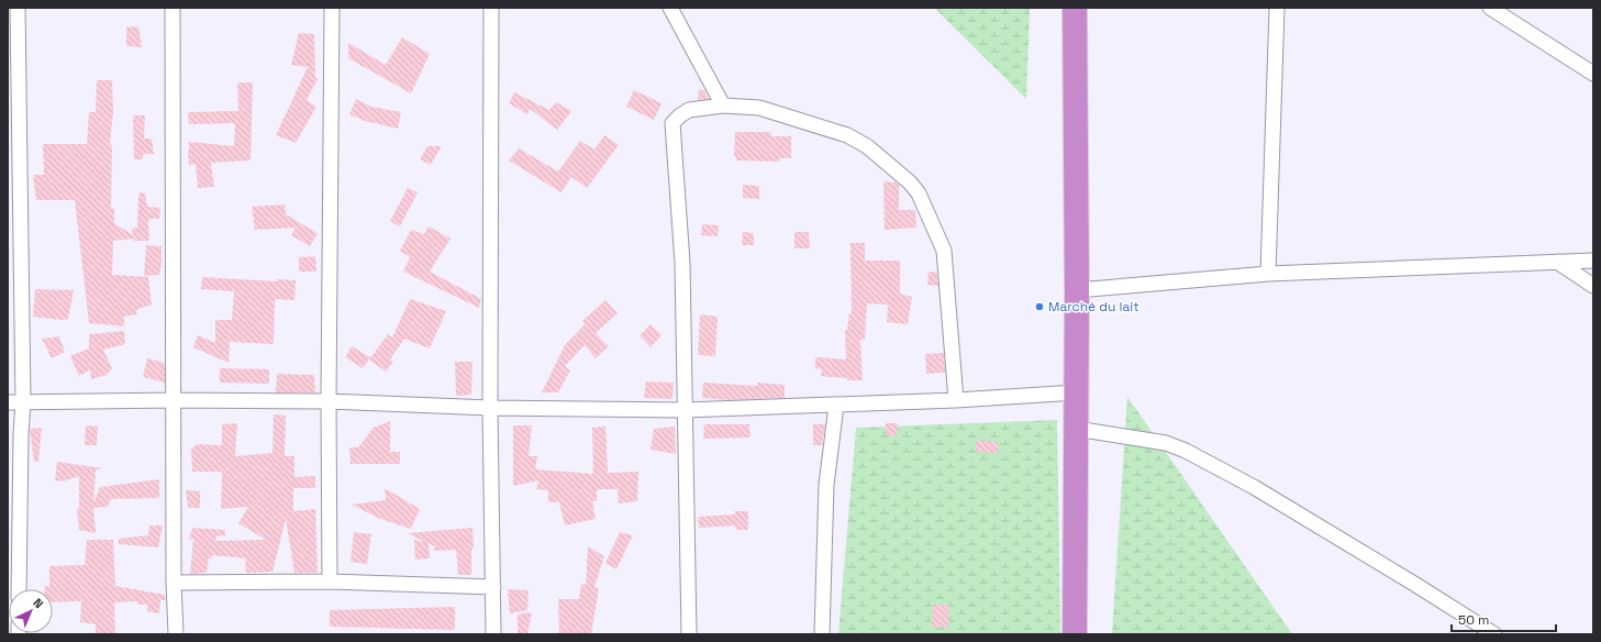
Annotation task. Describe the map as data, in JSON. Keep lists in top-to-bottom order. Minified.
{"places":["Marché du lait"],"scale_bar":"50 m","north":"top right"}
